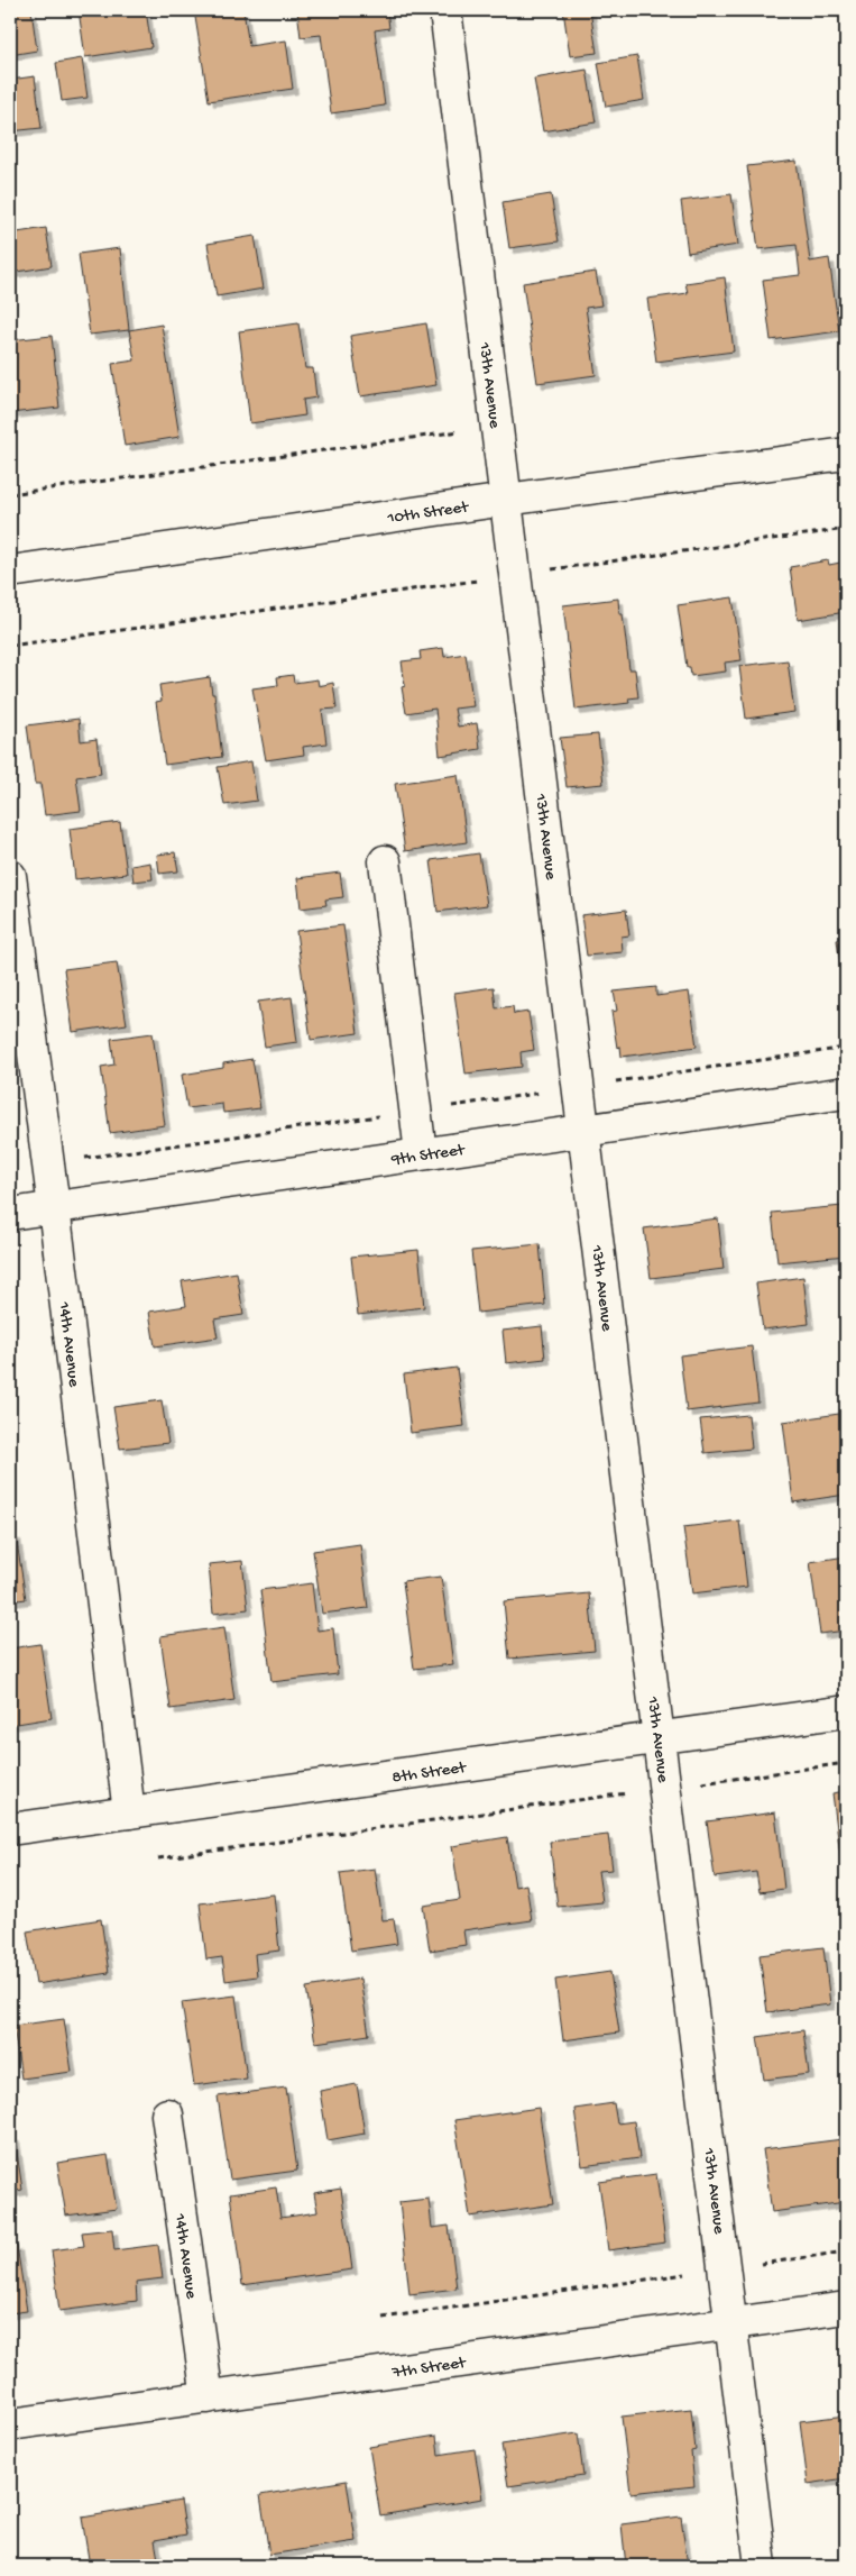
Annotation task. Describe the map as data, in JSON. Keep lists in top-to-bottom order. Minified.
{"streets":{"street":["13th Avenue","10th Street","9th Street","14th Avenue","8th Street","7th Street"]},"crossings":[["13th Avenue","10th Street"],["13th Avenue","9th Street"],["13th Avenue","8th Street"],["13th Avenue","7th Street"],["9th Street","14th Avenue"],["14th Avenue","8th Street"],["14th Avenue","7th Street"]]}
